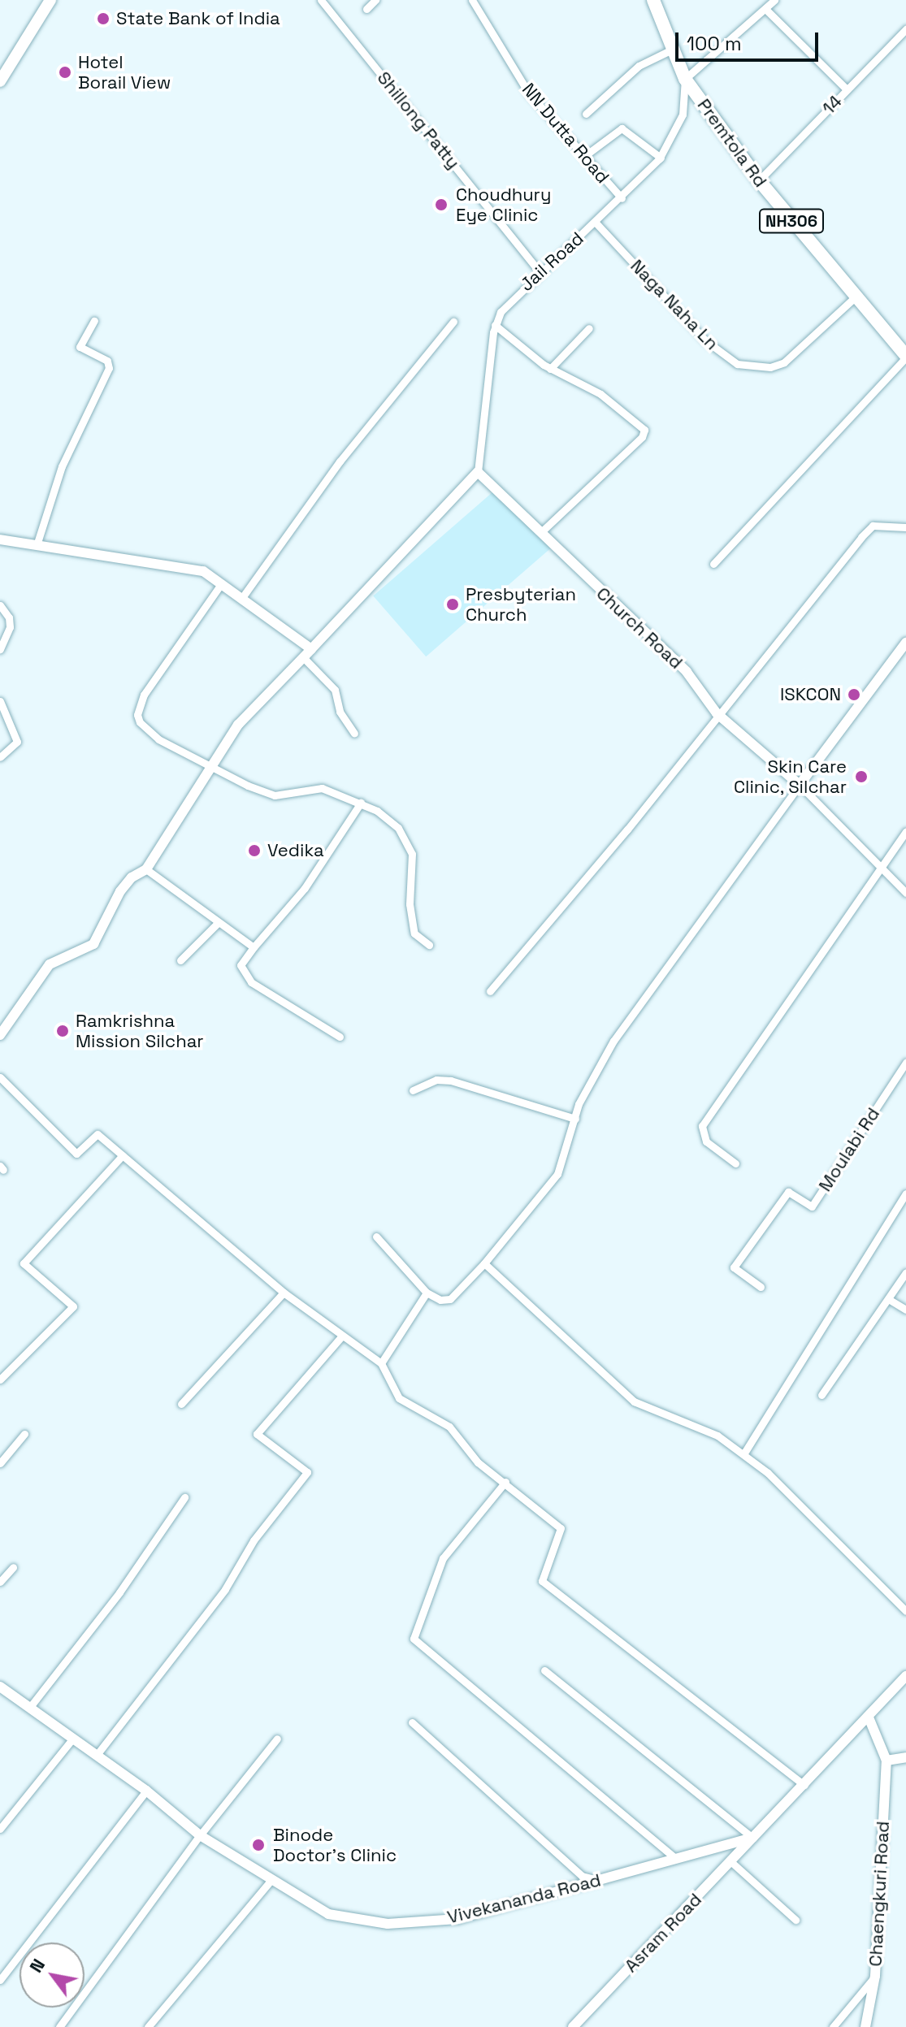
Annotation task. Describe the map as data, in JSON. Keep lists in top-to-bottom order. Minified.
{"streets":{"highway":["Premtola Rd","NH306"],"main road":["Church Road","Chaengkuri Road","Vivekananda Road","Asram Road"],"street":["14","Shillong Patty","NN Dutta Road","Jail Road","Naga Naha Ln","Moulabi Rd"]},"crossings":[["14","Premtola Rd"],["Shillong Patty","Jail Road"],["NN Dutta Road","Jail Road"],["Premtola Rd","NH306"],["Premtola Rd","Jail Road"],["Premtola Rd","Naga Naha Ln"],["NH306","Jail Road"],["Jail Road","Naga Naha Ln"],["Jail Road","Church Road"],["Vivekananda Road","Asram Road"]],"places":["State Bank of India","Hotel Borail View","Choudhury Eye Clinic","Presbyterian Church","ISKCON","Skin Care Clinic, Silchar","Vedika","Ramkrishna Mission Silchar","Binode Doctor's Clinic"],"scale_bar":"100 m","north":"top left"}
